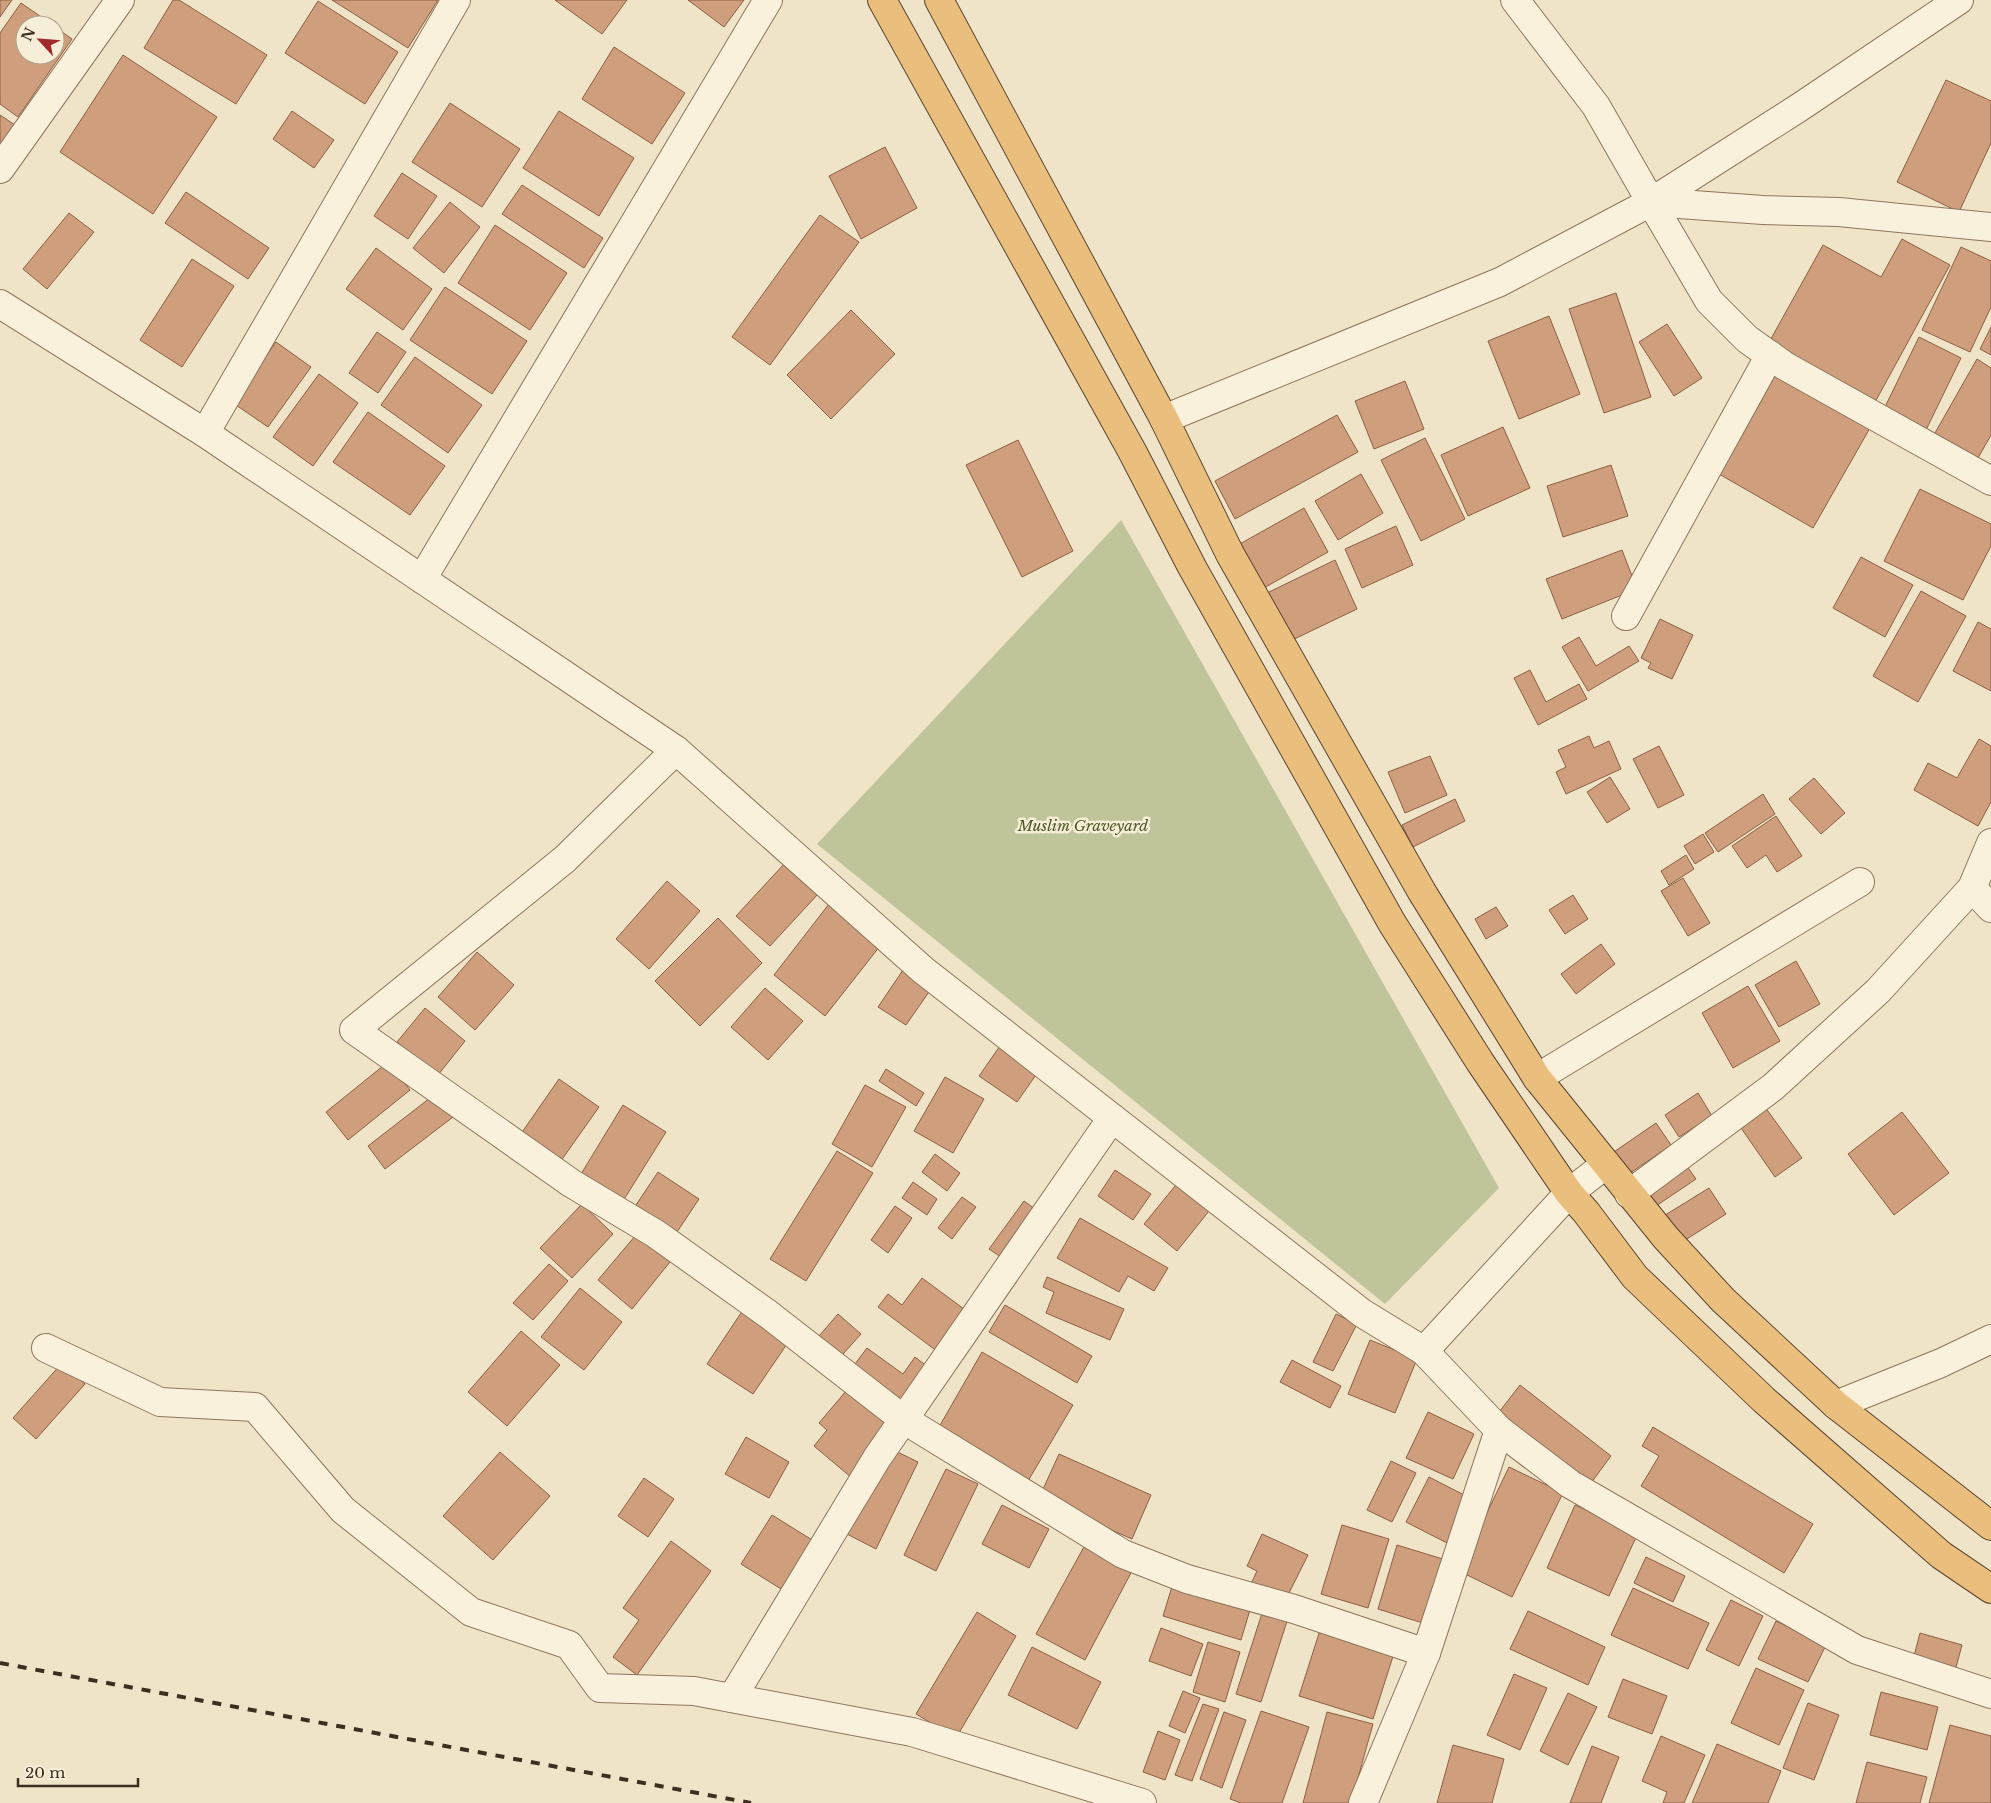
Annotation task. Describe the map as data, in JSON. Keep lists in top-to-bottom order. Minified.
{"parks":["Muslim Graveyard"],"scale_bar":"20 m","north":"top left"}
